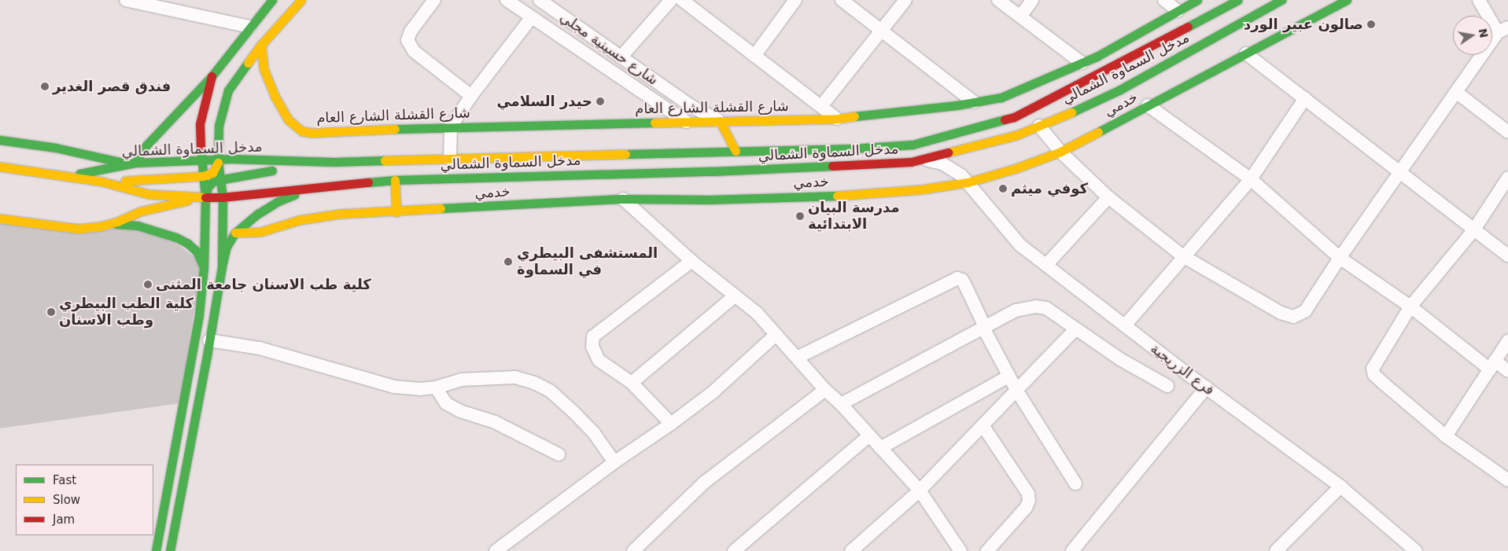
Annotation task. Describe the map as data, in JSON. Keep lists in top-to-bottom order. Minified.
{"streets":{"main road":["مدخل السماوة الشمالي","خدمي","شارع القشلة الشارع العام"],"street":["شارع حسينية مجلي","فرع الزريجية"]},"crossings":[["شارع حسينية مجلي","شارع القشلة الشارع العام"],["مدخل السماوة الشمالي","فرع الزريجية"],["خدمي","فرع الزريجية"]],"places":["صالون عبير الورد","فندق قصر الغدير","حيدر السلامي","كوفي ميثم","مدرسة البيان الابتدائية","المستشفى البيطري في السماوة","كلية طب الاسنان جامعة المثنى","كلية الطب البيطري وطب الاسنان"],"legend":["Fast","Slow","Jam"],"north":"right"}
